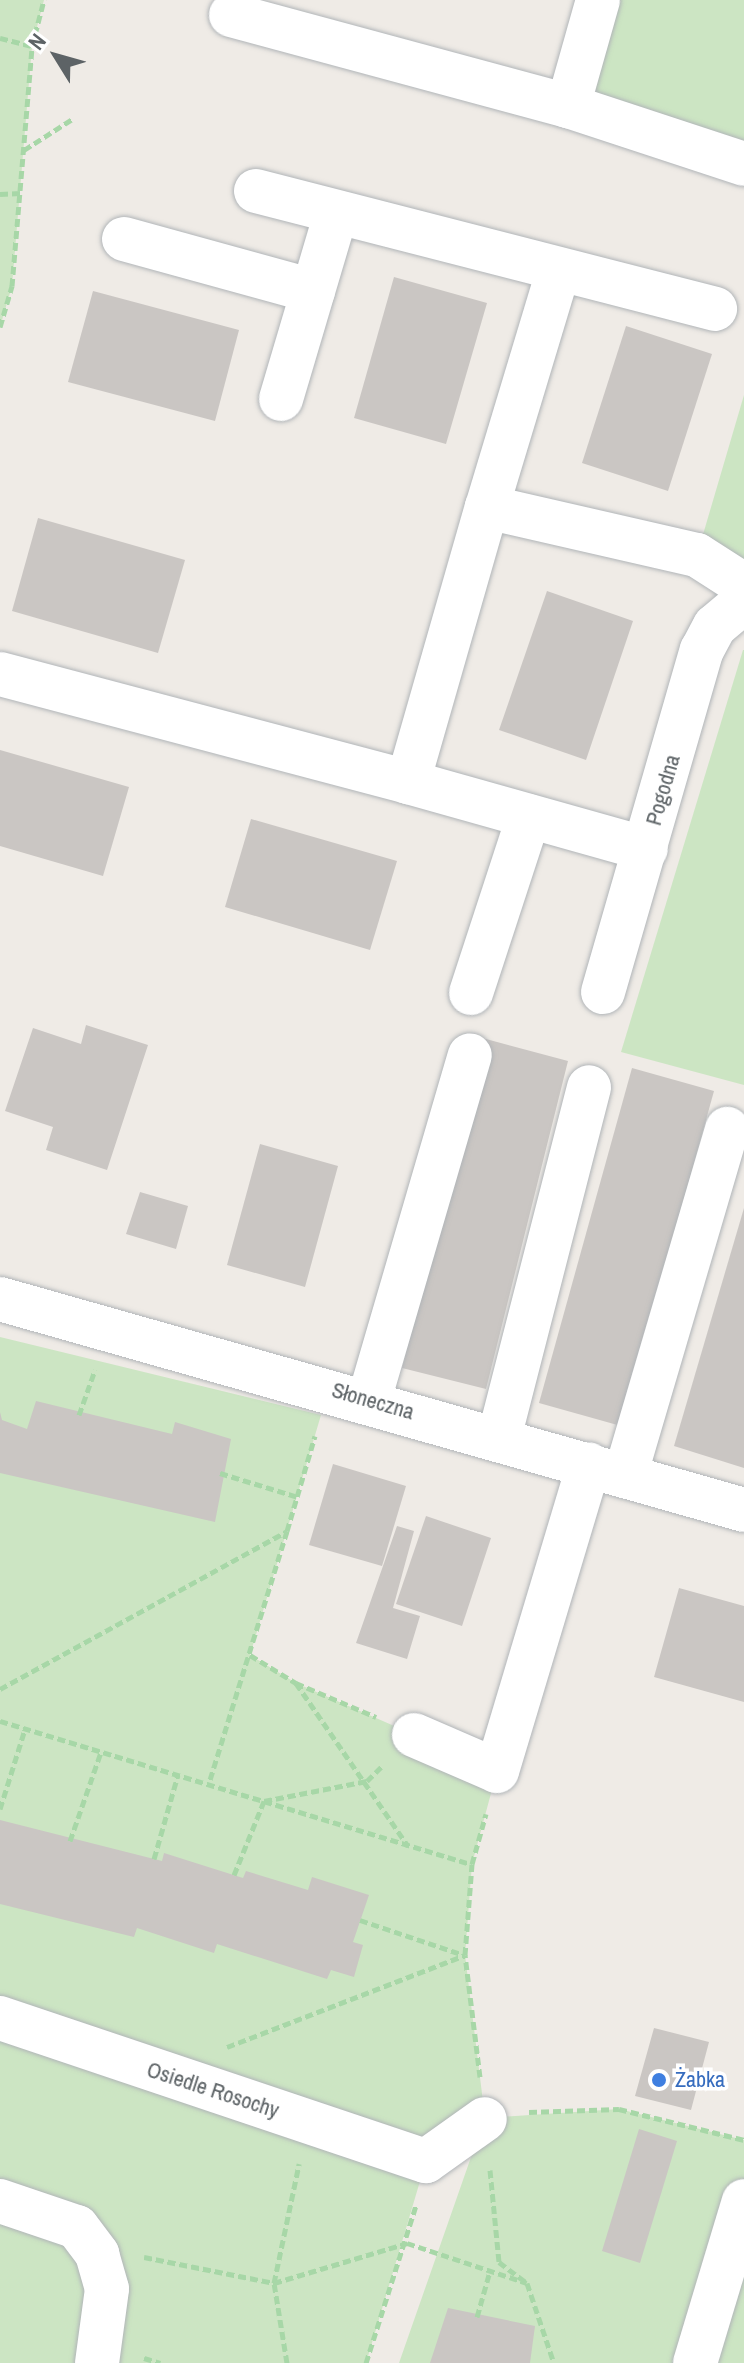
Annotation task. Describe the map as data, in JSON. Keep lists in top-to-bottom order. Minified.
{"streets":{"street":["Pogodna","Słoneczna","Osiedle Rosochy"]},"places":["Żabka"],"north":"top left"}
